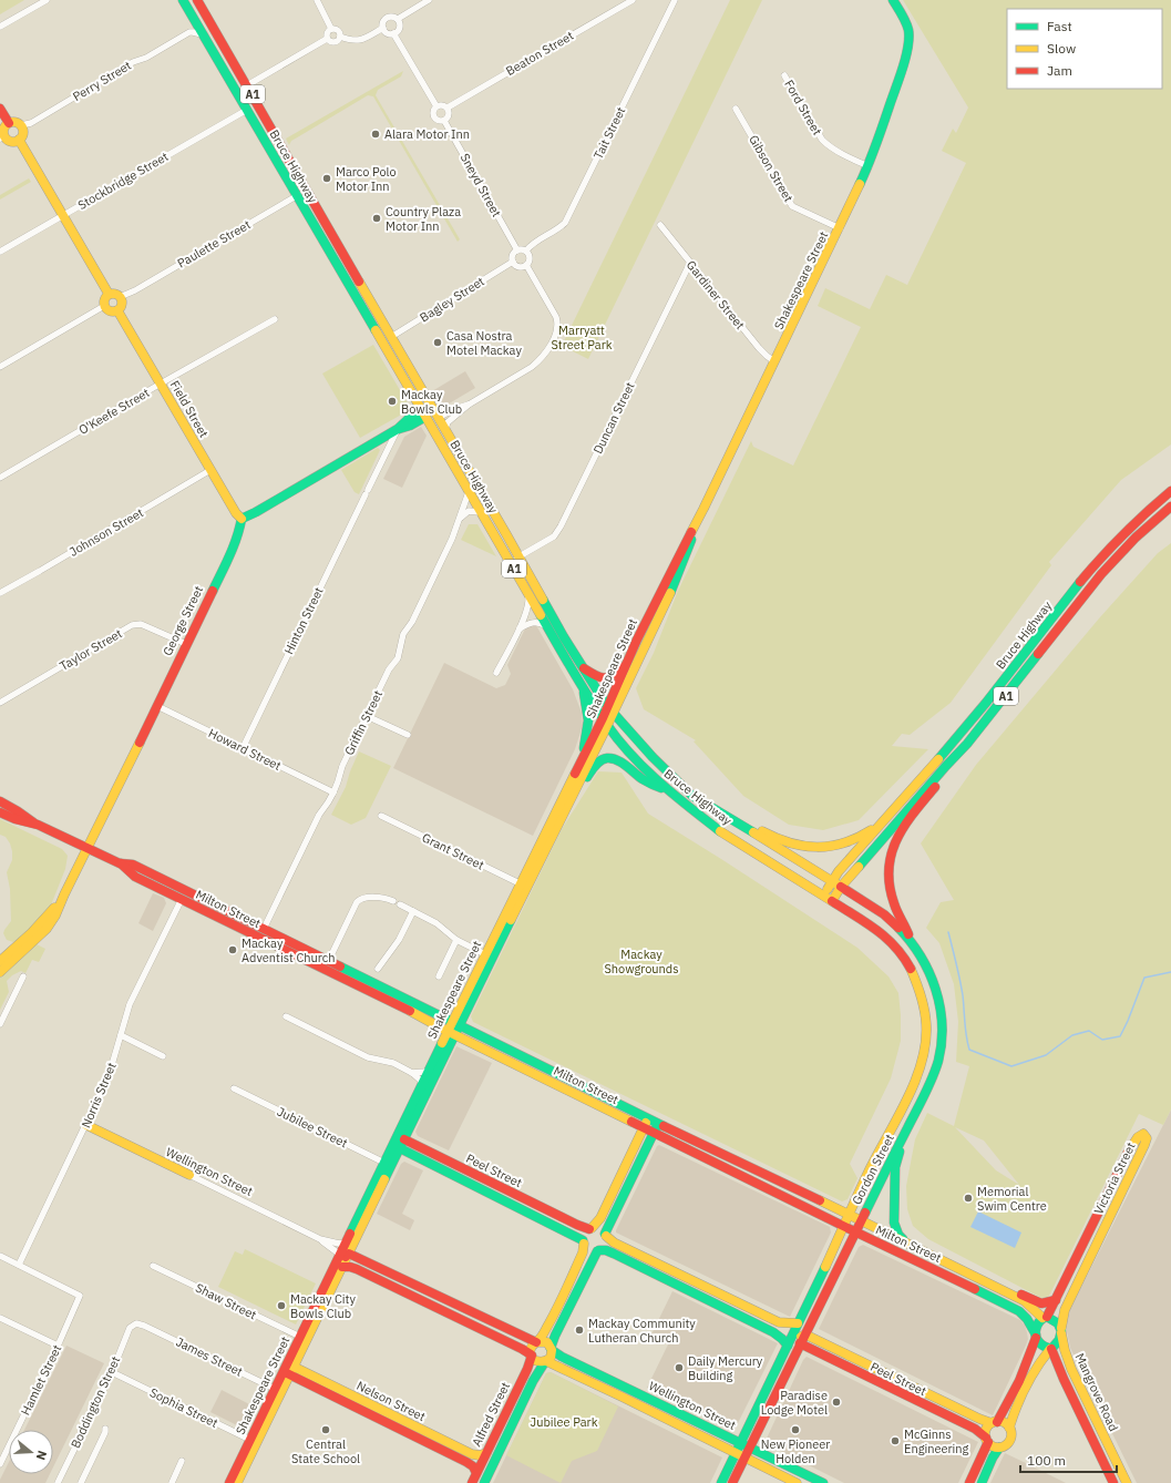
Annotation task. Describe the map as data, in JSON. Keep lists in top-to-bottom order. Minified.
{"streets":{"main road":["A1","Bruce Highway","Shakespeare Street","Field Street","George Street","Milton Street","Gordon Street","Peel Street","Wellington Street","Victoria Street","Mangrove Road","Nelson Street","Alfred Street"],"street":["Beaton Street","Perry Street","Ford Street","Tait Street","Gibson Street","Stockbridge Street","Sneyd Street","Paulette Street","Gardiner Street","Bagley Street","O'Keefe Street","Duncan Street","Johnson Street","Hinton Street","Taylor Street","Griffin Street","Howard Street","Grant Street","Norris Street","Jubilee Street","Shaw Street","James Street","Hamlet Street","Boddington Street","Sophia Street"]},"crossings":[["Beaton Street","Sneyd Street"],["Perry Street","Bruce Highway"],["A1","Bruce Highway"],["Ford Street","Shakespeare Street"],["Tait Street","Sneyd Street"],["Tait Street","Bagley Street"],["Bruce Highway","Stockbridge Street"],["Bruce Highway","Paulette Street"],["Bruce Highway","Shakespeare Street"],["Bruce Highway","Bagley Street"],["Bruce Highway","Duncan Street"],["Bruce Highway","Griffin Street"],["Bruce Highway","Gordon Street"],["Gibson Street","Shakespeare Street"],["Sneyd Street","Bagley Street"],["Paulette Street","Field Street"],["Shakespeare Street","Gardiner Street"],["Shakespeare Street","Grant Street"],["Shakespeare Street","Milton Street"],["Shakespeare Street","Jubilee Street"],["Shakespeare Street","Peel Street"],["Shakespeare Street","Wellington Street"],["Shakespeare Street","Shaw Street"],["Shakespeare Street","James Street"],["Shakespeare Street","Nelson Street"],["Shakespeare Street","Sophia Street"],["Gardiner Street","Duncan Street"],["Field Street","O'Keefe Street"],["Field Street","Johnson Street"],["Field Street","George Street"],["George Street","Taylor Street"],["George Street","Howard Street"],["George Street","Milton Street"],["Hinton Street","Howard Street"],["Griffin Street","Howard Street"],["Griffin Street","Milton Street"],["Milton Street","Norris Street"],["Milton Street","Gordon Street"],["Milton Street","Victoria Street"],["Milton Street","Mangrove Road"],["Norris Street","Wellington Street"],["Norris Street","Hamlet Street"],["Gordon Street","Peel Street"],["Gordon Street","Wellington Street"],["Wellington Street","Alfred Street"],["Victoria Street","Mangrove Road"],["James Street","Boddington Street"],["Nelson Street","Alfred Street"],["Boddington Street","Sophia Street"]],"parks":["Marryatt Street Park","Mackay Showgrounds","Jubilee Park"],"places":["Alara Motor Inn","Marco Polo Motor Inn","Country Plaza Motor Inn","Casa Nostra Motel Mackay","Mackay Bowls Club","Mackay Adventist Church","Memorial Swim Centre","Mackay City Bowls Club","Mackay Community Lutheran Church","Daily Mercury Building","Paradise Lodge Motel","Central State School","New Pioneer Holden","McGinns Engineering"],"legend":["Fast","Slow","Jam"],"scale_bar":"100 m","north":"right"}
